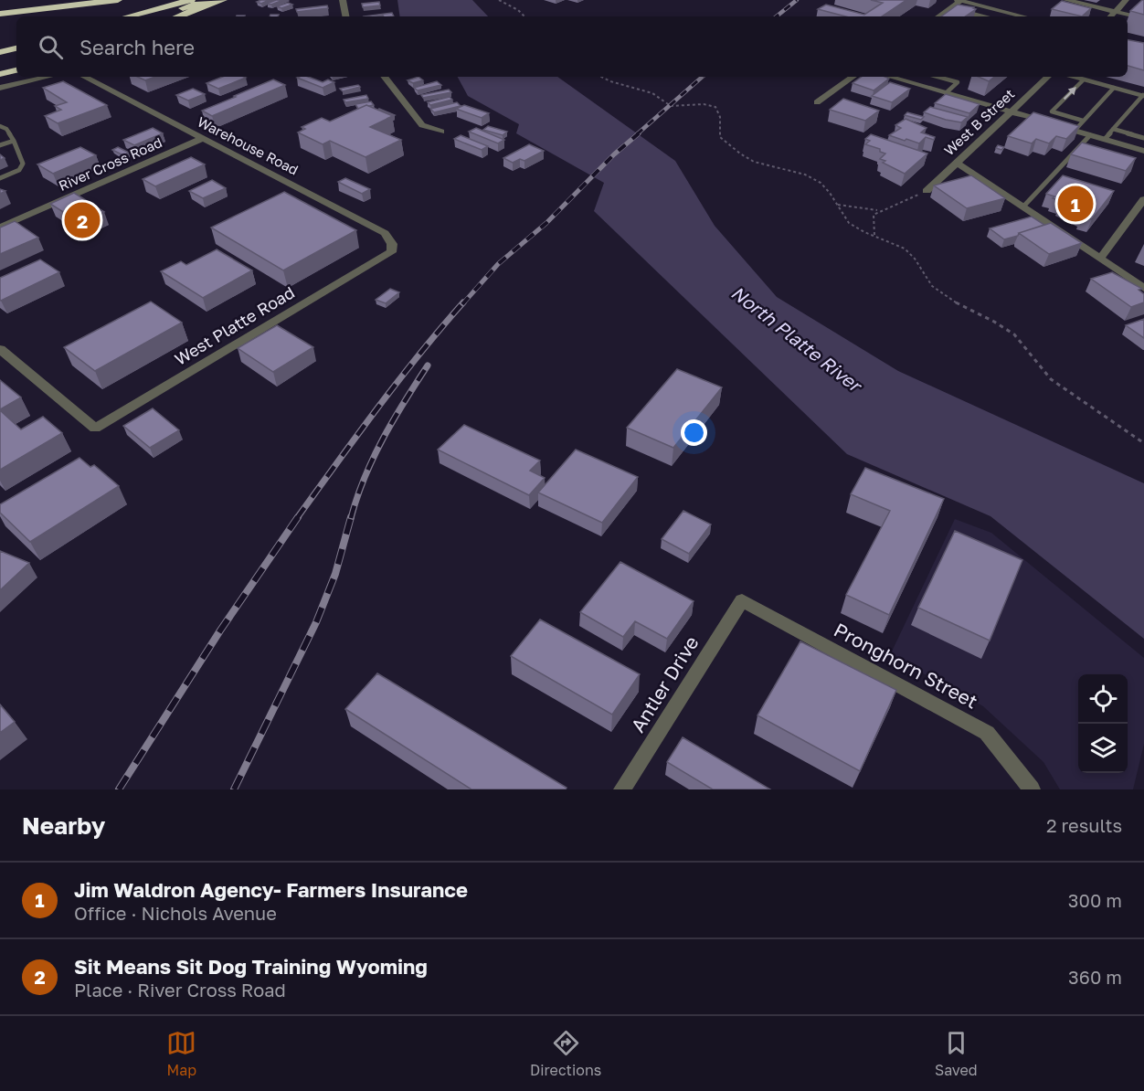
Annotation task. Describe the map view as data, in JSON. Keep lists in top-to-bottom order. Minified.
{"streets":{"street":["West B Street","Warehouse Road","River Cross Road","West Platte Road","Pronghorn Street","Antler Drive"]},"crossings":[["Warehouse Road","River Cross Road"],["Warehouse Road","West Platte Road"],["Pronghorn Street","Antler Drive"]],"water":["North Platte River"],"page":{"search":"Search here","pins":["1","2"],"heading":["Nearby","2 results"],"list":[{"mark":"1","name":"Jim Waldron Agency- Farmers Insurance","note":"Office · Nichols Avenue","value":"300 m"},{"mark":"2","name":"Sit Means Sit Dog Training Wyoming","note":"Place · River Cross Road","value":"360 m"}],"nav":["Map","Directions","Saved"]}}
